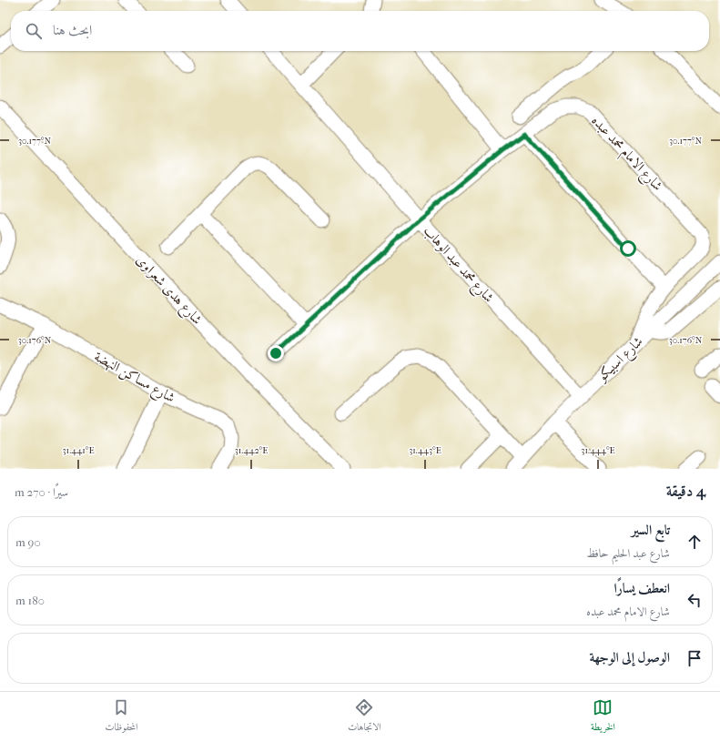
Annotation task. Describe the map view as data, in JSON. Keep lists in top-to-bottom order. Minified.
{"streets":{"street":["شارع الامام محمد عبده","شارع محمد عبد الوهاب","شارع هدى شعراوى","شارع اسبيكو","شارع مساكن النهضة"]},"crossings":[["شارع الامام محمد عبده","شارع محمد عبد الوهاب"],["شارع الامام محمد عبده","شارع اسبيكو"],["شارع محمد عبد الوهاب","شارع اسبيكو"]],"page":{"search":"ابحث هنا","heading":["4 دقيقة","سيرًا · 270 m"],"list":[["تابع السير","شارع عبد الحليم حافظ","90 m"],["انعطف يسارًا","شارع الامام محمد عبده","180 m"],"الوصول إلى الوجهة"],"nav":["الخريطة","الاتجاهات","المحفوظات"]},"coordinates":["30.177°N","30.176°N","31.441°E","31.442°E","31.443°E","31.444°E"]}
